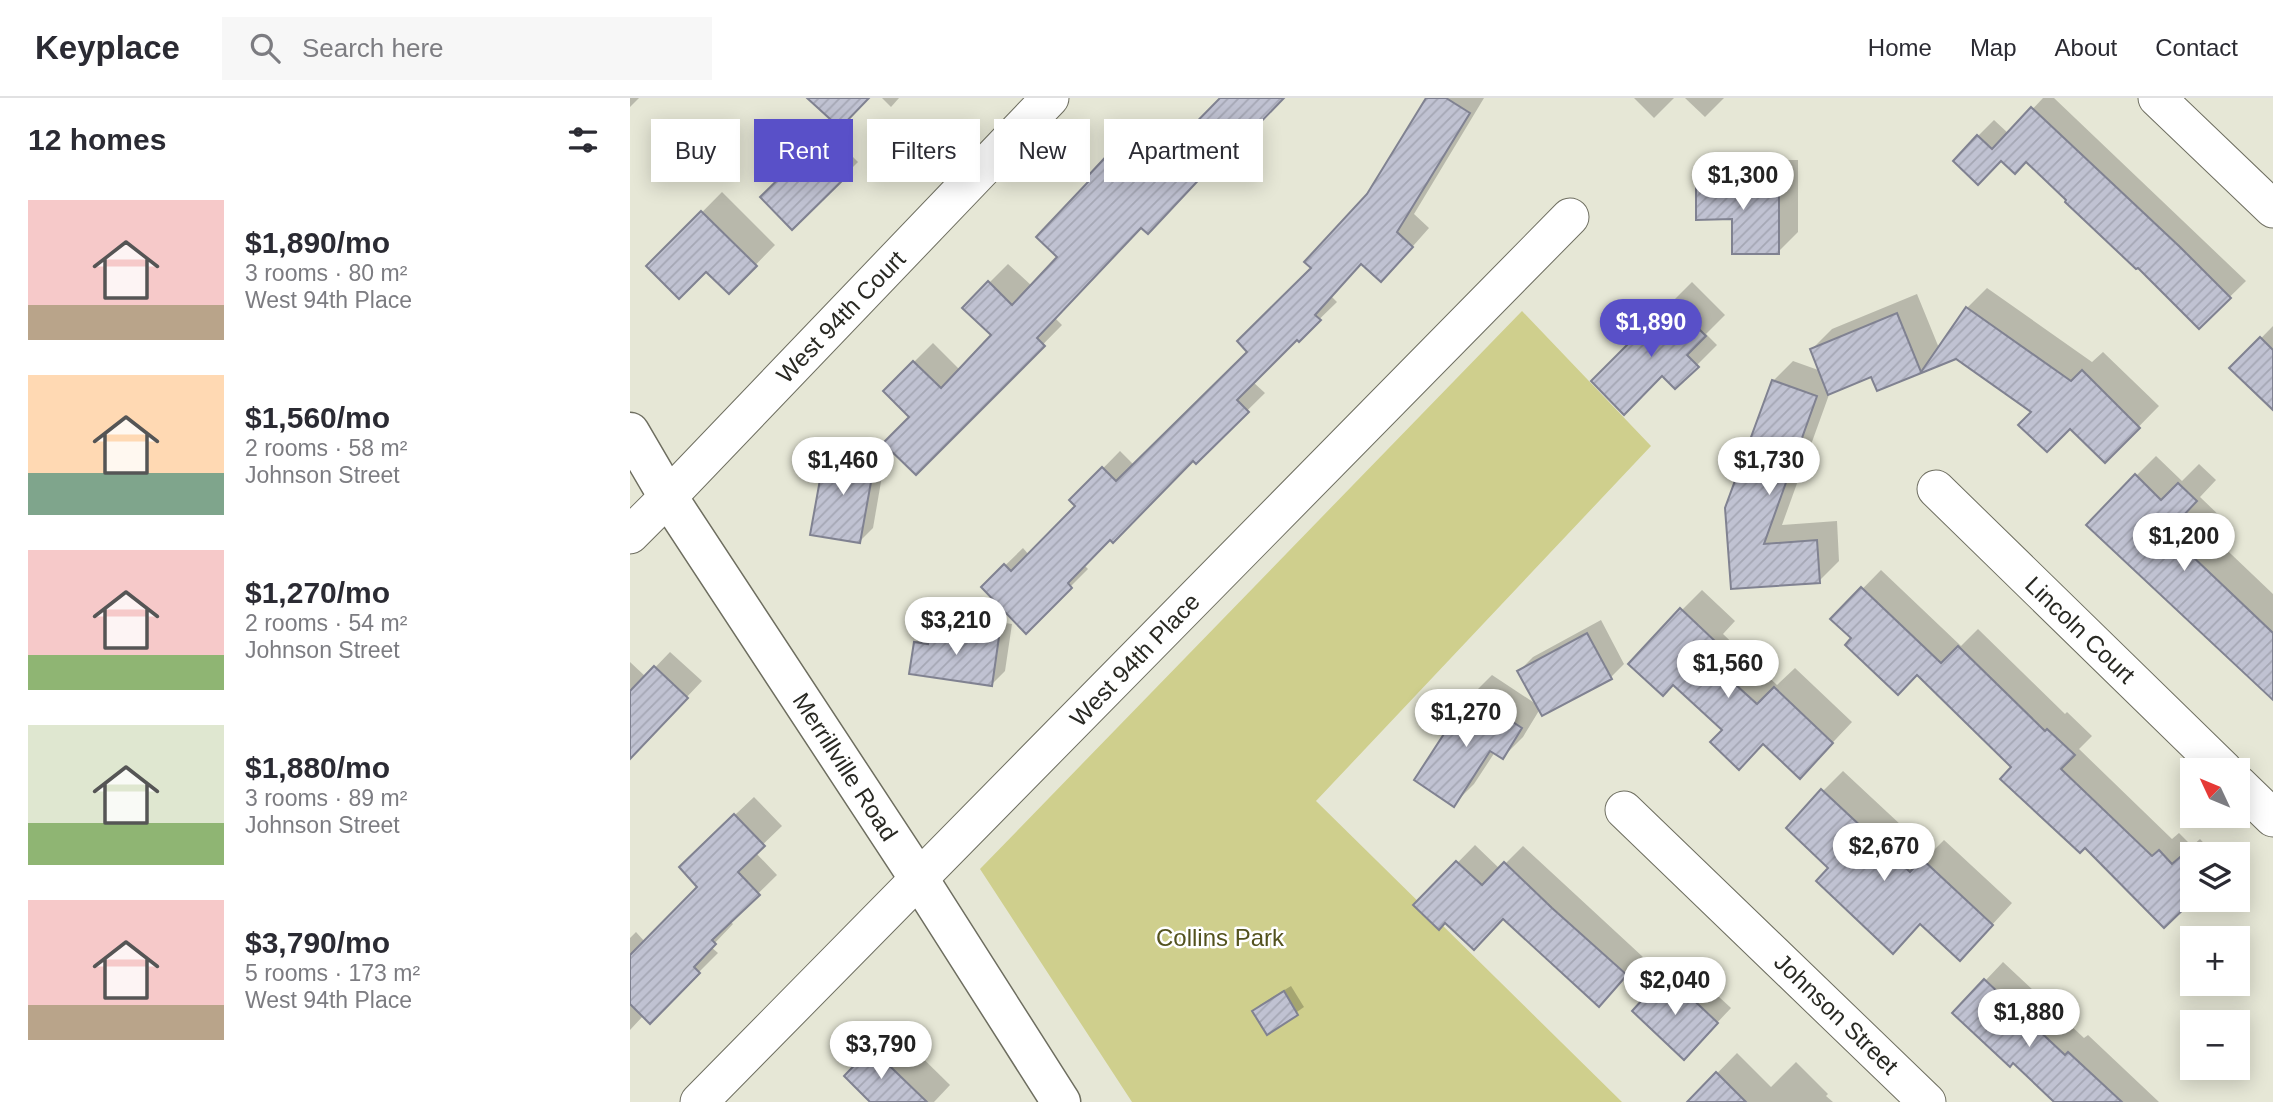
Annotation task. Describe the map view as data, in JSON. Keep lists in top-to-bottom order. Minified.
{"streets":{"street":["West 94th Court","Lincoln Court","West 94th Place","Merrillville Road","Johnson Street"]},"crossings":[["West 94th Court","Merrillville Road"],["West 94th Place","Merrillville Road"]],"parks":["Collins Park"],"north":"top left","page":{"header":"Keyplace","search":"Search here","nav":["Home","Map","About","Contact"],"heading":"12 homes","chip":["Buy","Rent","Filters","New","Apartment"],"price":["$1,300","$1,890","$1,460","$1,730","$1,200","$3,210","$1,560","$1,270","$2,670","$2,040","$1,880","$3,790"],"list":[{"name":"$1,890/mo","note":"3 rooms · 80 m² · West 94th Place"},{"name":"$1,560/mo","note":"2 rooms · 58 m² · Johnson Street"},{"name":"$1,270/mo","note":"2 rooms · 54 m² · Johnson Street"},{"name":"$1,880/mo","note":"3 rooms · 89 m² · Johnson Street"},{"name":"$3,790/mo","note":"5 rooms · 173 m² · West 94th Place"}],"map_buttons":["+","−"]}}
